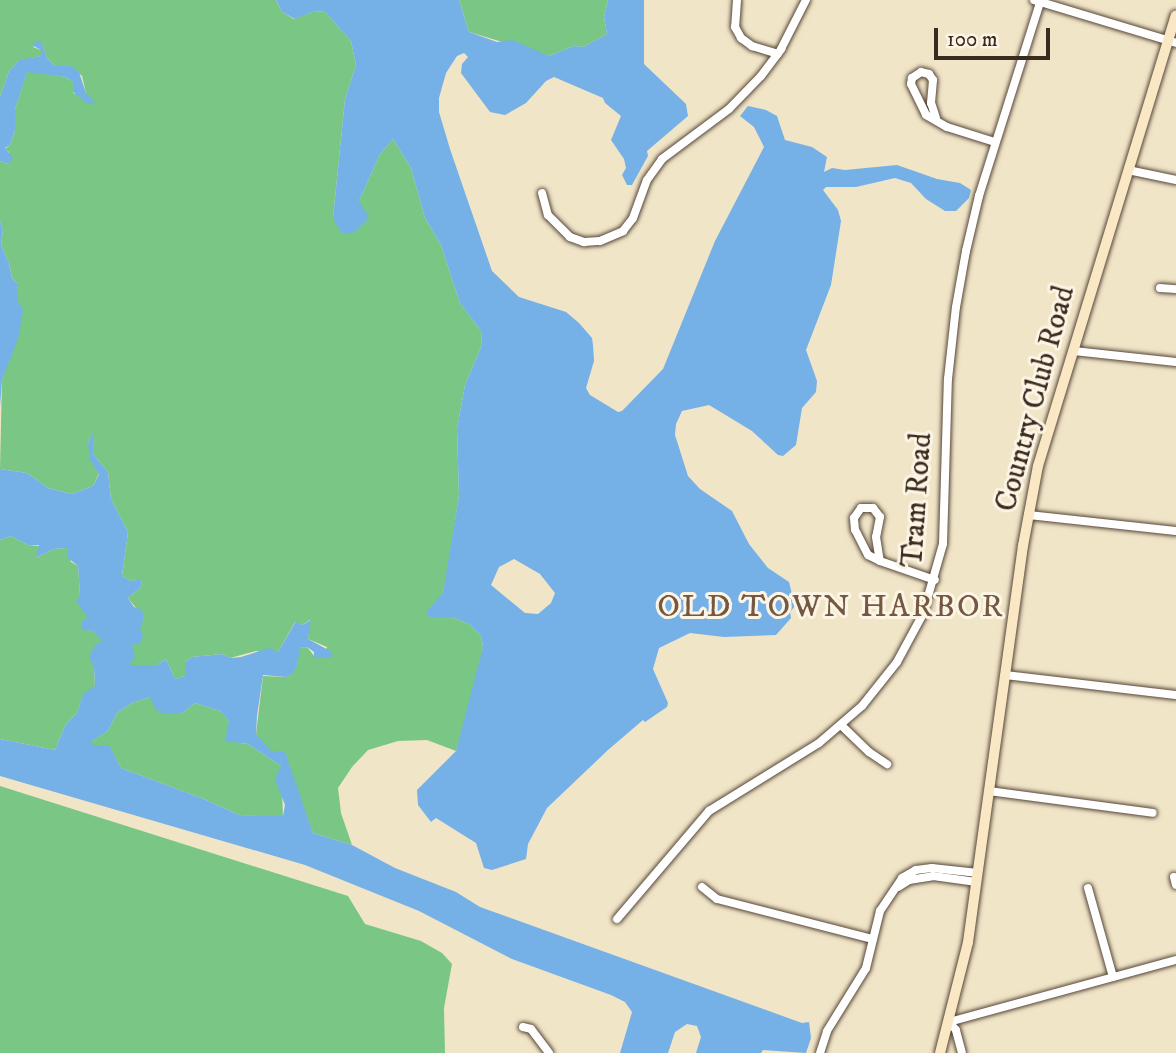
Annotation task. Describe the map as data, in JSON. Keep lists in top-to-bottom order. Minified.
{"streets":{"street":["Country Club Road","Tram Road"]},"districts":["OLD TOWN HARBOR"],"scale_bar":"100 m"}
